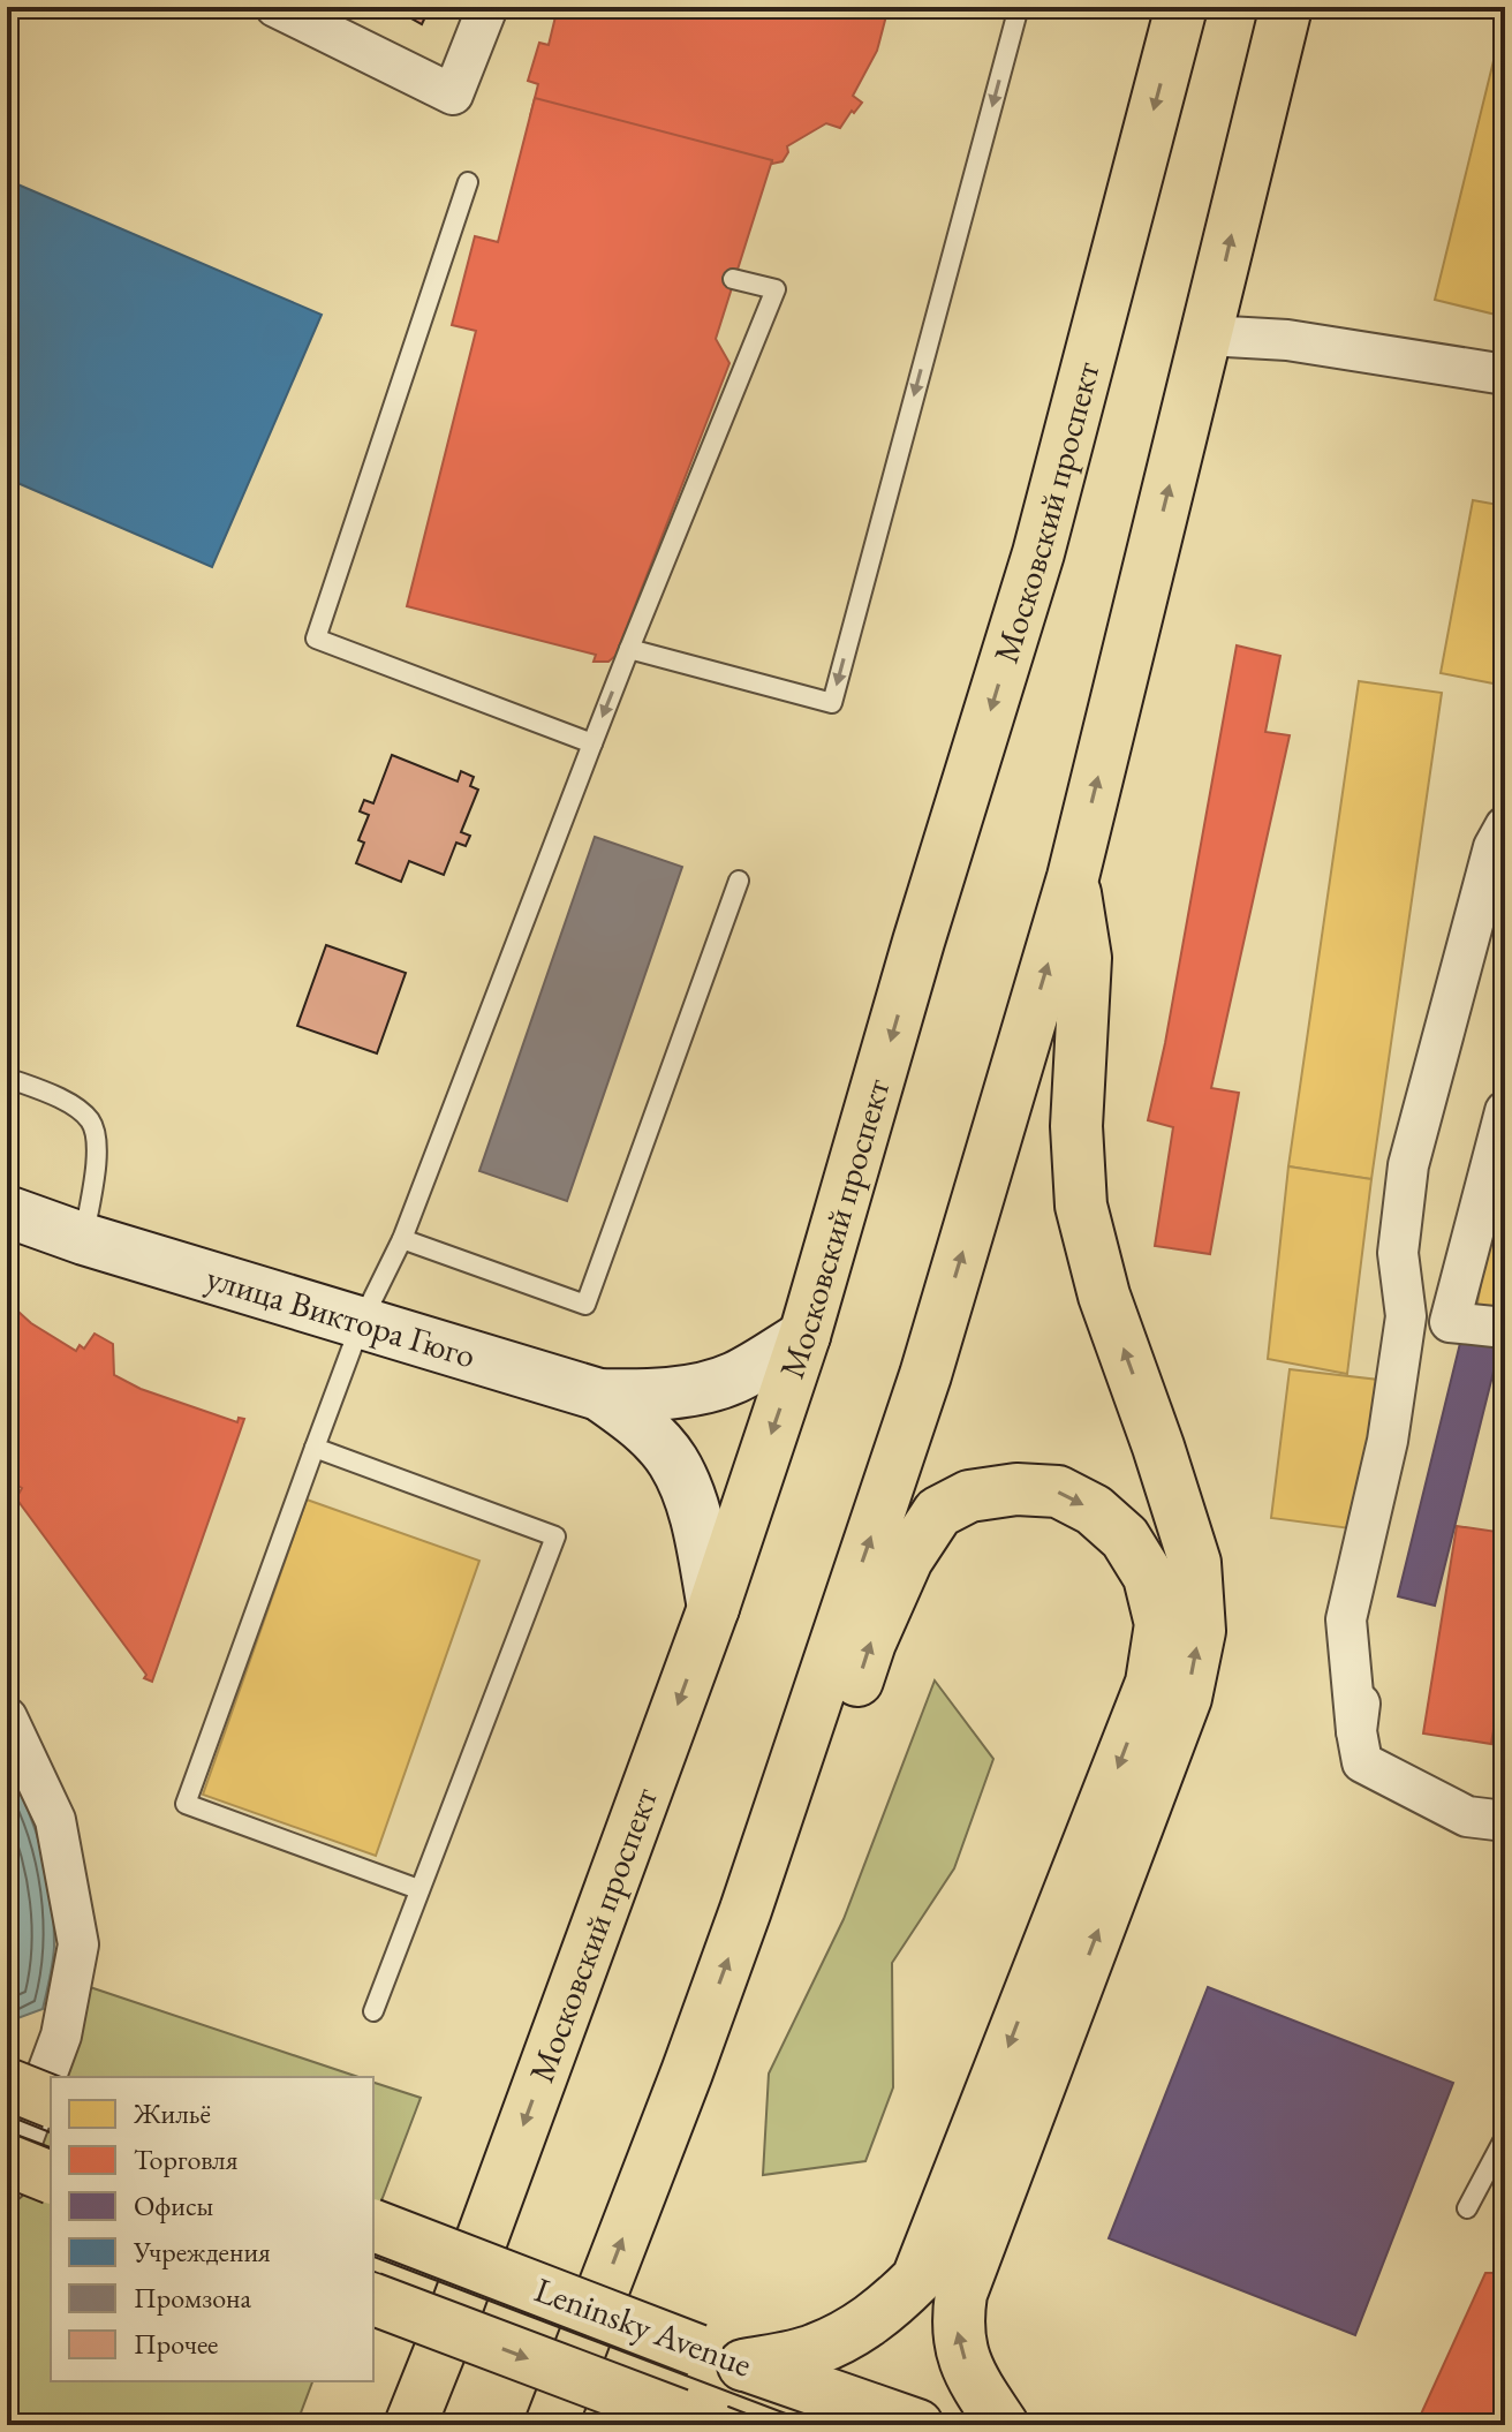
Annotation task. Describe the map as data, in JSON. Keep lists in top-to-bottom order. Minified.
{"streets":{"main road":["Московский проспект","Leninsky Avenue"],"street":["улица Виктора Гюго"]},"crossings":[["Московский проспект","улица Виктора Гюго"]],"legend":["Жильё","Торговля","Офисы","Учреждения","Промзона","Прочее"]}
